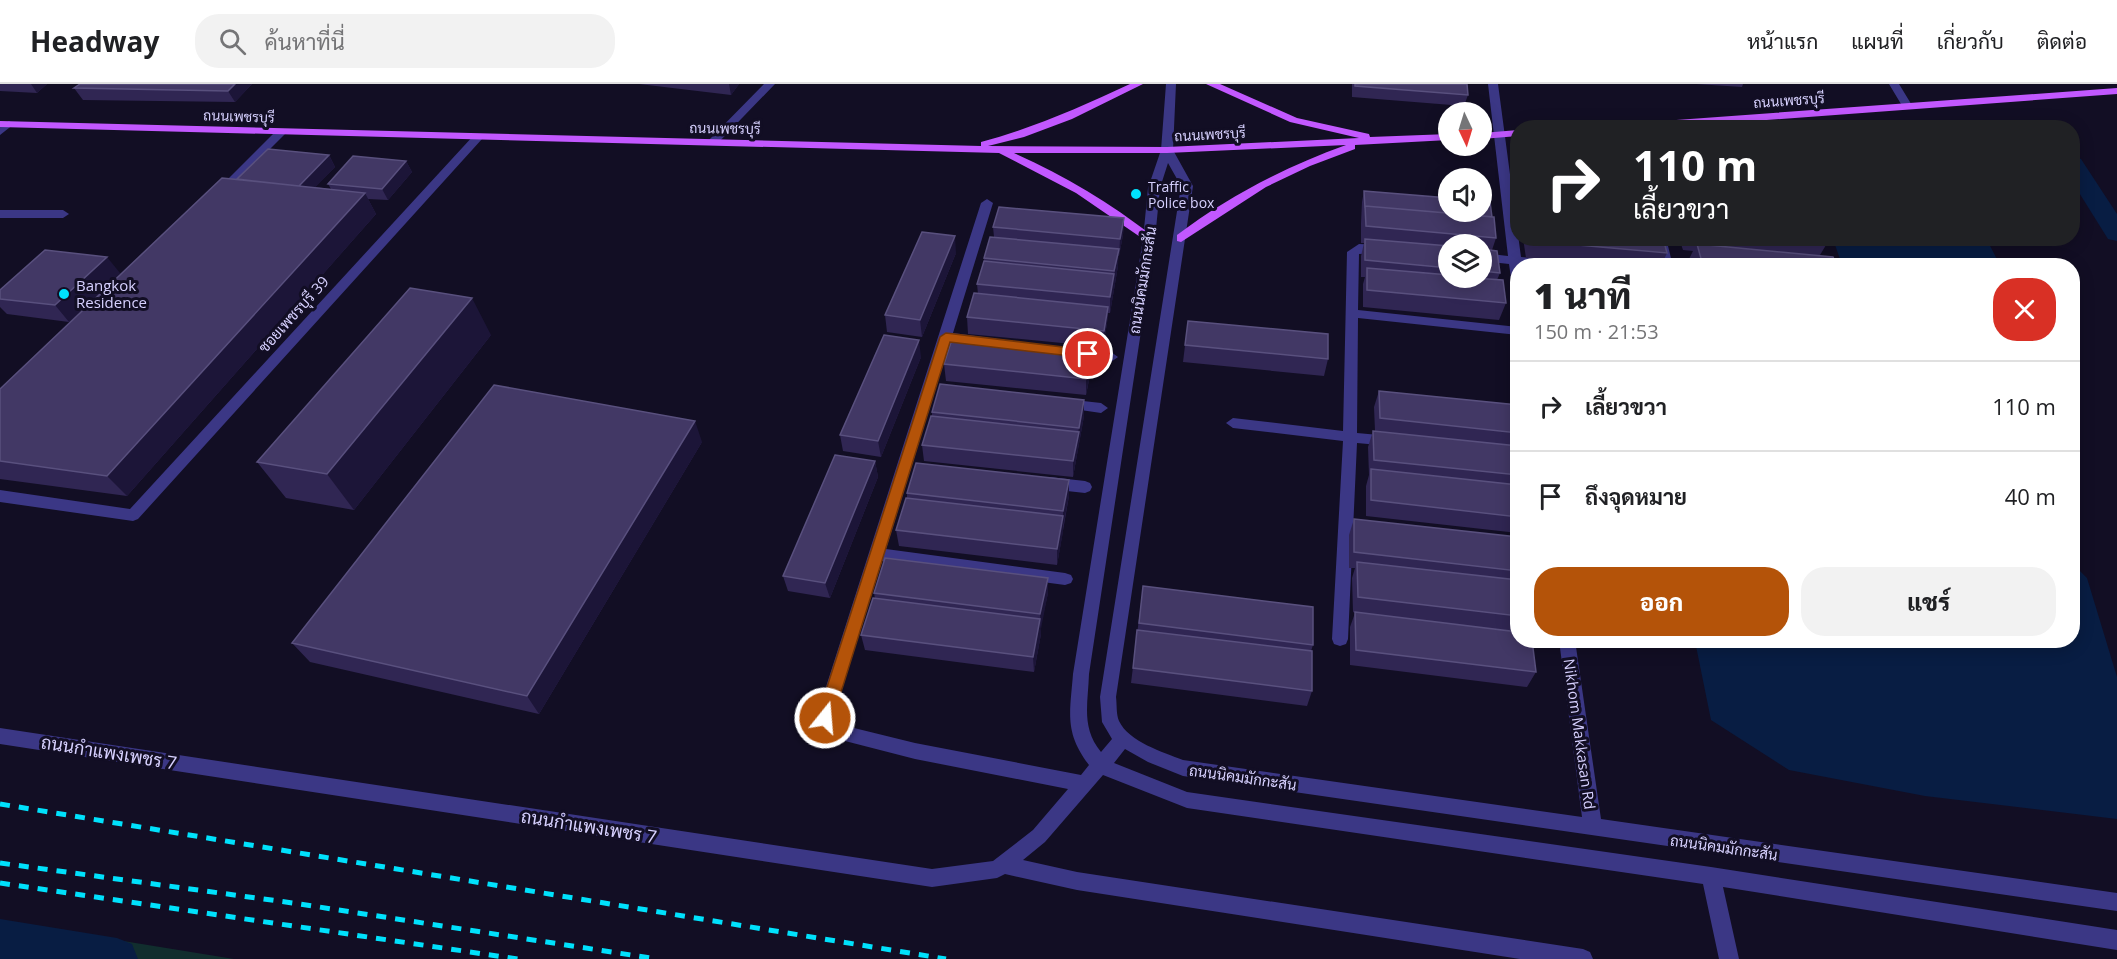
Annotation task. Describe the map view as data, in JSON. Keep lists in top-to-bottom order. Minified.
{"streets":{"main road":["ถนนเพชรบุรี"],"street":["ถนนนิคมมักกะสัน","ซอยเพชรบุรี 39","Nikhom Makkasan Rd","ถนนกำแพงเพชร 7"]},"crossings":[["ถนนเพชรบุรี","ถนนนิคมมักกะสัน"],["ถนนเพชรบุรี","ซอยเพชรบุรี 39"],["ถนนนิคมมักกะสัน","Nikhom Makkasan Rd"],["ถนนนิคมมักกะสัน","ถนนกำแพงเพชร 7"]],"places":["Traffic Police box","Bangkok Residence"],"north":"bottom","page":{"header":"Headway","search":"ค้นหาที่นี่","nav":["หน้าแรก","แผนที่","เกี่ยวกับ","ติดต่อ"],"turn":["110 m","เลี้ยวขวา"],"heading":["1 นาที","150 m · 21:53"],"list":[{"name":"เลี้ยวขวา","value":"110 m"},{"name":"ถึงจุดหมาย","value":"40 m"}],"buttons":["ออก","แชร์"]}}
